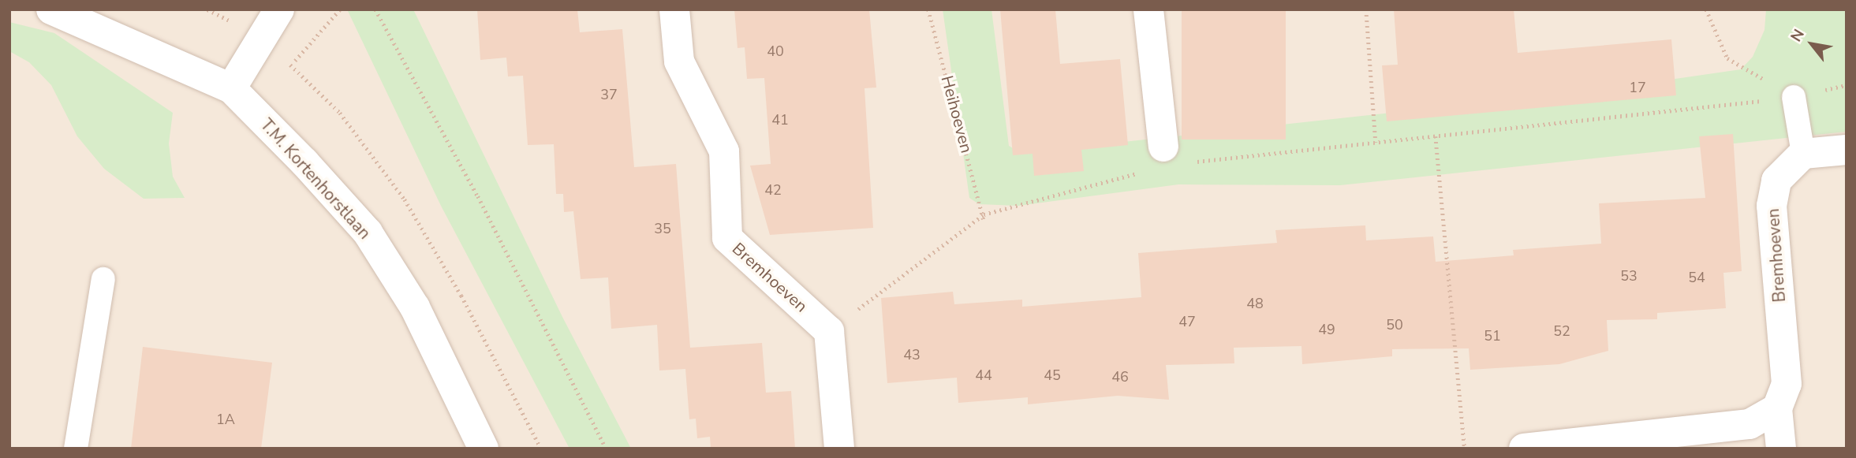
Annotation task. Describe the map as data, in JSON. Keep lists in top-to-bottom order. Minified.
{"streets":{"street":["T.M. Kortenhorstlaan","Bremhoeven"],"path":["Heihoeven"]},"house_numbers":["40","17","37","41","42","35","53","54","48","47","50","49","52","51","43","44","45","46","1A"],"north":"top left"}
